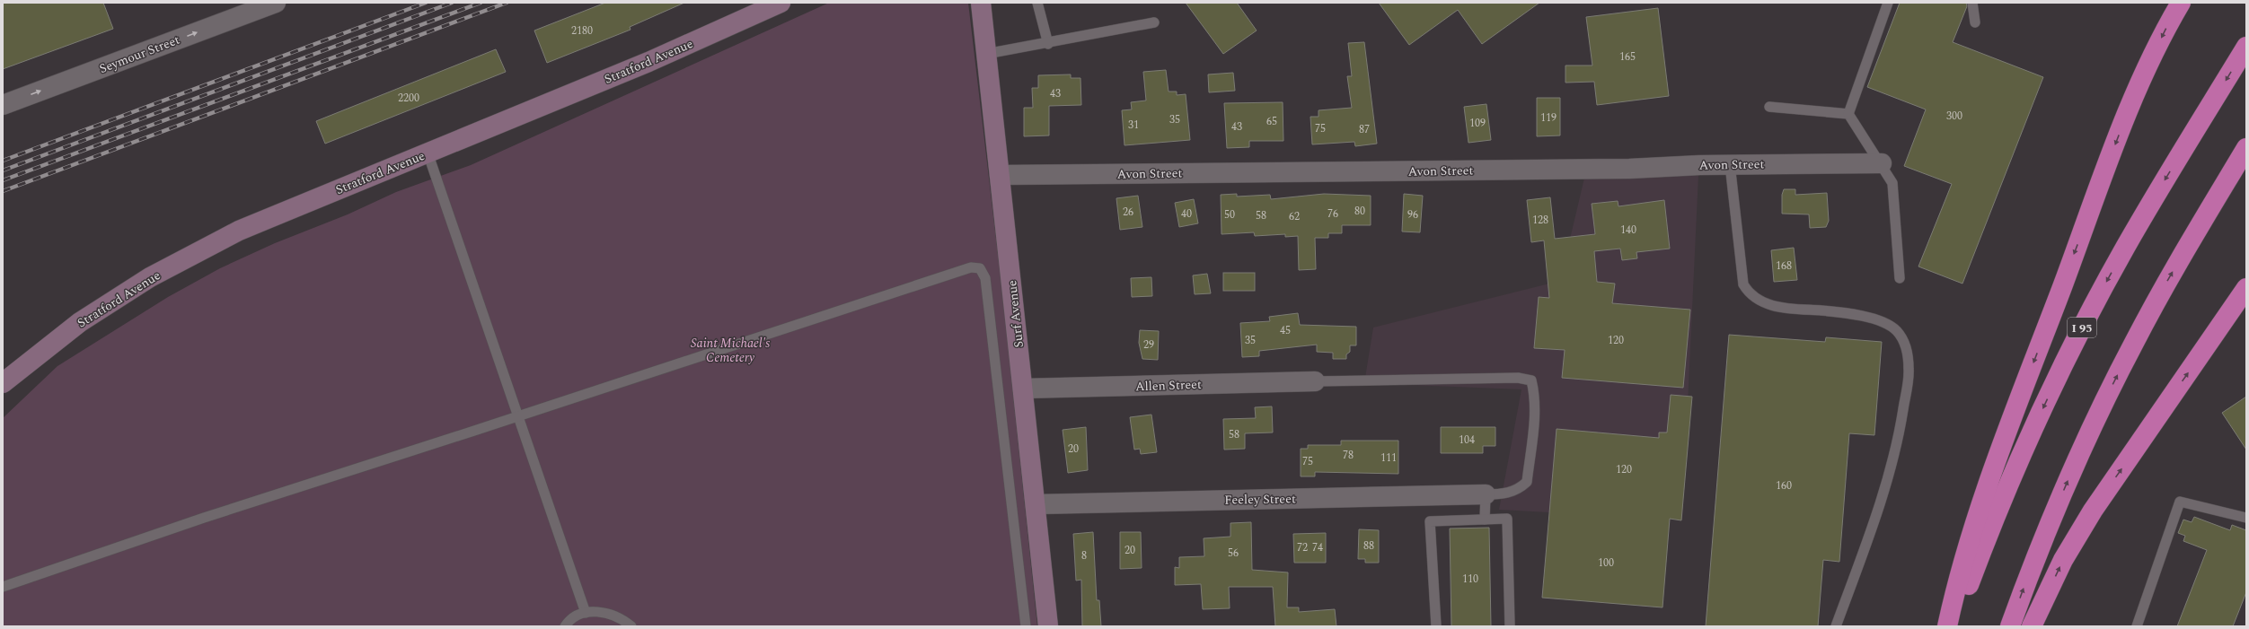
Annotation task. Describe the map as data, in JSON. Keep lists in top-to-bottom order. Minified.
{"streets":{"highway":["I 95"],"main road":["Stratford Avenue","Surf Avenue"],"street":["Seymour Street","Avon Street","Allen Street","Feeley Street"]},"crossings":[["Avon Street","Surf Avenue"],["Surf Avenue","Allen Street"],["Surf Avenue","Feeley Street"]],"one_way":["Seymour Street"],"parks":["Saint Michael's Cemetery"],"house_numbers":["2180","165","43","2200","300","119","35","65","109","31","43","75","87","80","26","40","76","50","96","58","62","128","140","168","45","35","120","29","58","104","20","78","111","75","120","160","88","72","74","20","56","8","100","110"]}
